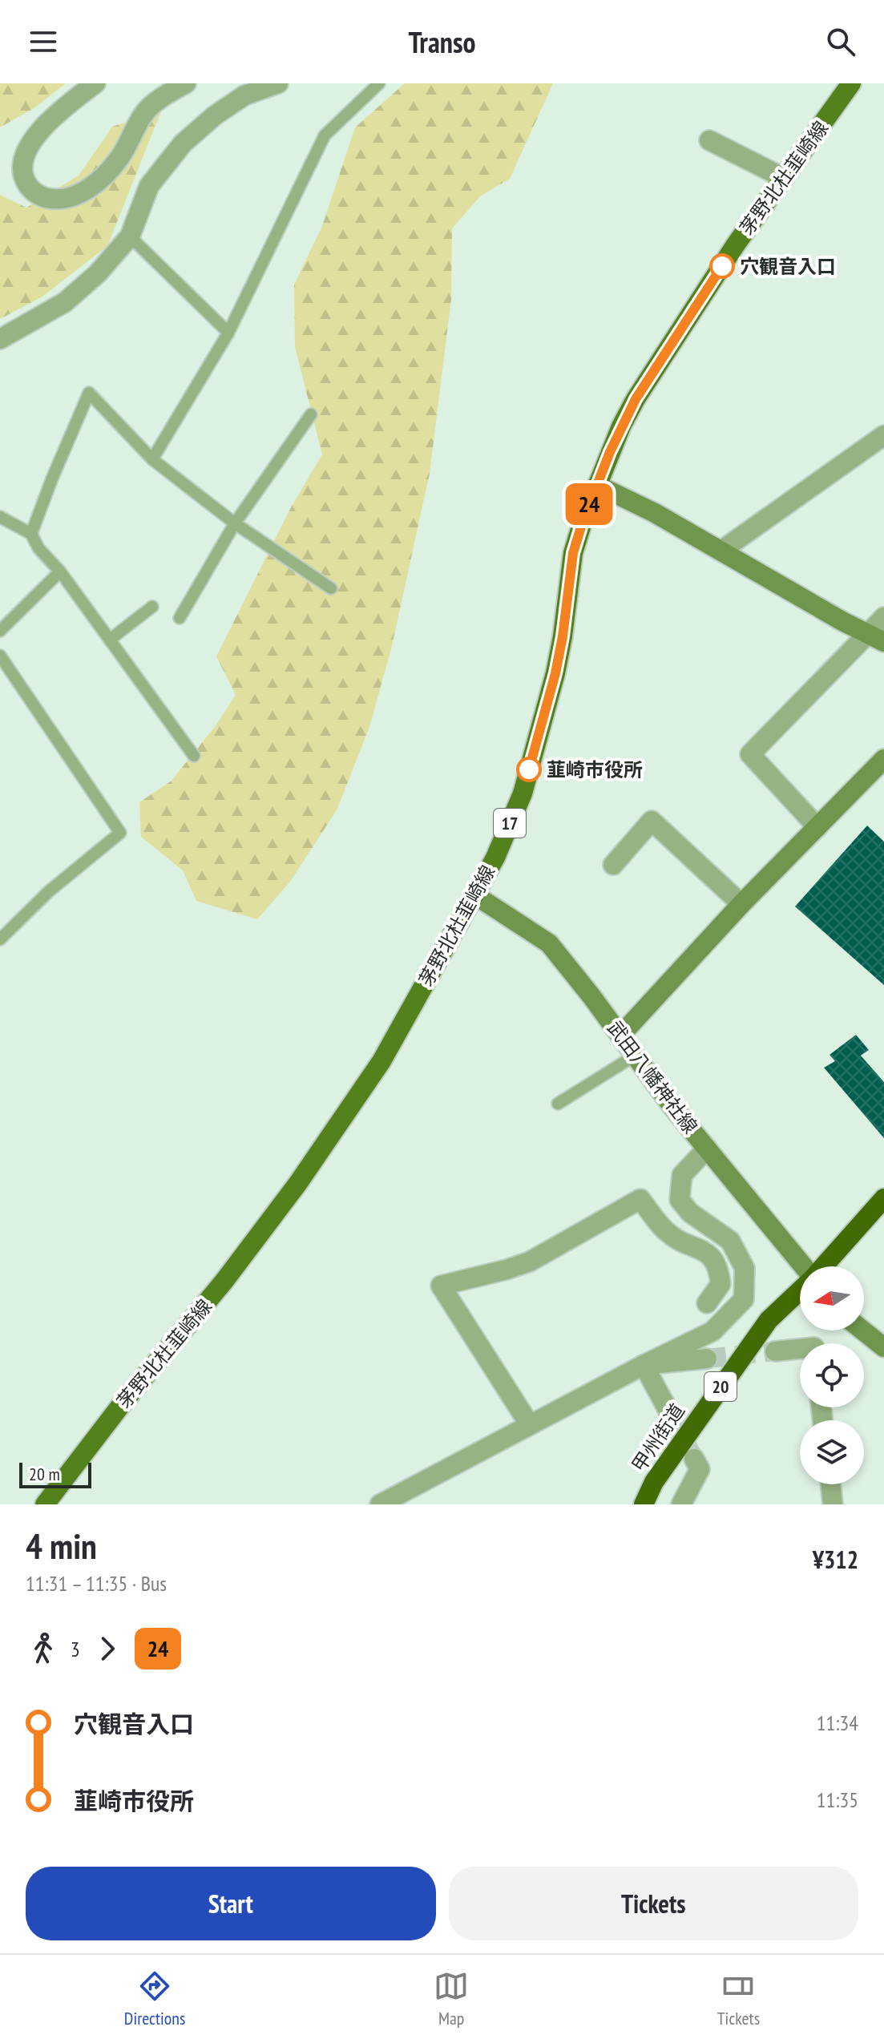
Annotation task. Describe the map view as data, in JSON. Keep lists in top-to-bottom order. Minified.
{"streets":{"highway":["20","甲州街道"],"main road":["茅野北杜韮崎線","17"],"street":["武田八幡神社線"]},"crossings":[["茅野北杜韮崎線","武田八幡神社線"]],"places":["穴観音入口","韮崎市役所"],"lines":["bus line 24"],"scale_bar":"20 m","north":"left","page":{"header":"Transo","on_map":"24","scale":"20 m","heading":["4 min","11:31 – 11:35 · Bus","¥312"],"legs":["3","24"],"list":[{"name":"穴観音入口","value":"11:34"},{"name":"韮崎市役所","value":"11:35"}],"buttons":["Start","Tickets"],"tabs":["Directions","Map","Tickets"]}}
